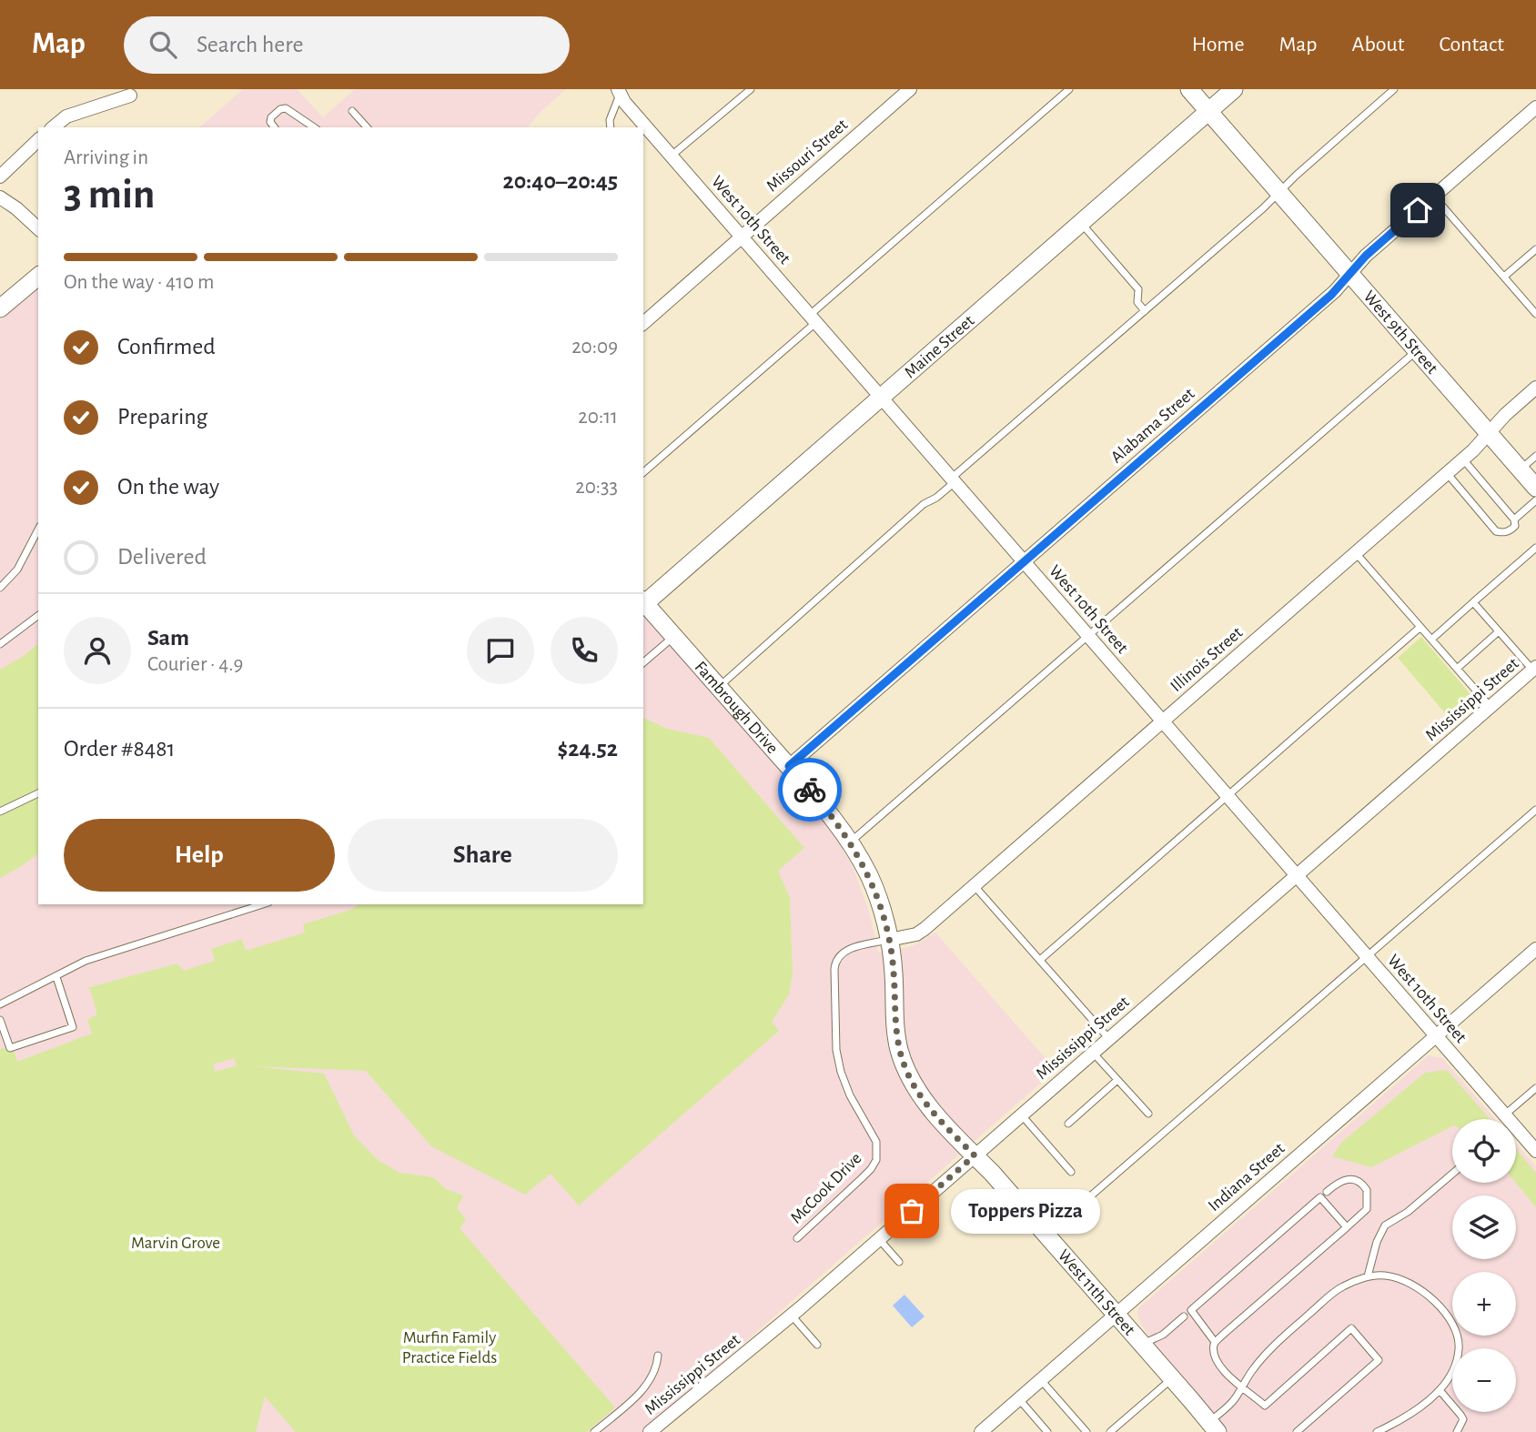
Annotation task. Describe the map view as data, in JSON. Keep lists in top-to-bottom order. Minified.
{"streets":{"street":["Missouri Street","West 10th Street","West 9th Street","Maine Street","Alabama Street","Illinois Street","Mississippi Street","Fambrough Drive","Indiana Street","West 11th Street"],"lane":["McCook Drive"]},"crossings":[["Missouri Street","West 10th Street"],["West 10th Street","Maine Street"],["West 10th Street","Alabama Street"],["West 10th Street","Illinois Street"],["West 10th Street","Mississippi Street"],["West 10th Street","Indiana Street"],["West 9th Street","Maine Street"],["West 9th Street","Alabama Street"],["West 9th Street","Illinois Street"],["Alabama Street","Fambrough Drive"],["Illinois Street","Fambrough Drive"],["Illinois Street","McCook Drive"],["Mississippi Street","Fambrough Drive"],["Mississippi Street","West 11th Street"],["Fambrough Drive","McCook Drive"],["Fambrough Drive","West 11th Street"],["Indiana Street","West 11th Street"]],"parks":["Marvin Grove","Murfin Family Practice Fields"],"places":["Toppers Pizza"],"page":{"header":"Map","search":"Search here","nav":["Home","Map","About","Contact"],"heading":["3 min","Arriving in","20:40–20:45"],"panel":["Sam","Courier · 4.9","Order #8481","$24.52"],"bar":"On the way · 410 m","list":[["Confirmed","20:09"],["Preparing","20:11"],["On the way","20:33"],"Delivered"],"buttons":["Help","Share"],"map_buttons":["+","−"],"bubble":"Toppers Pizza"}}
